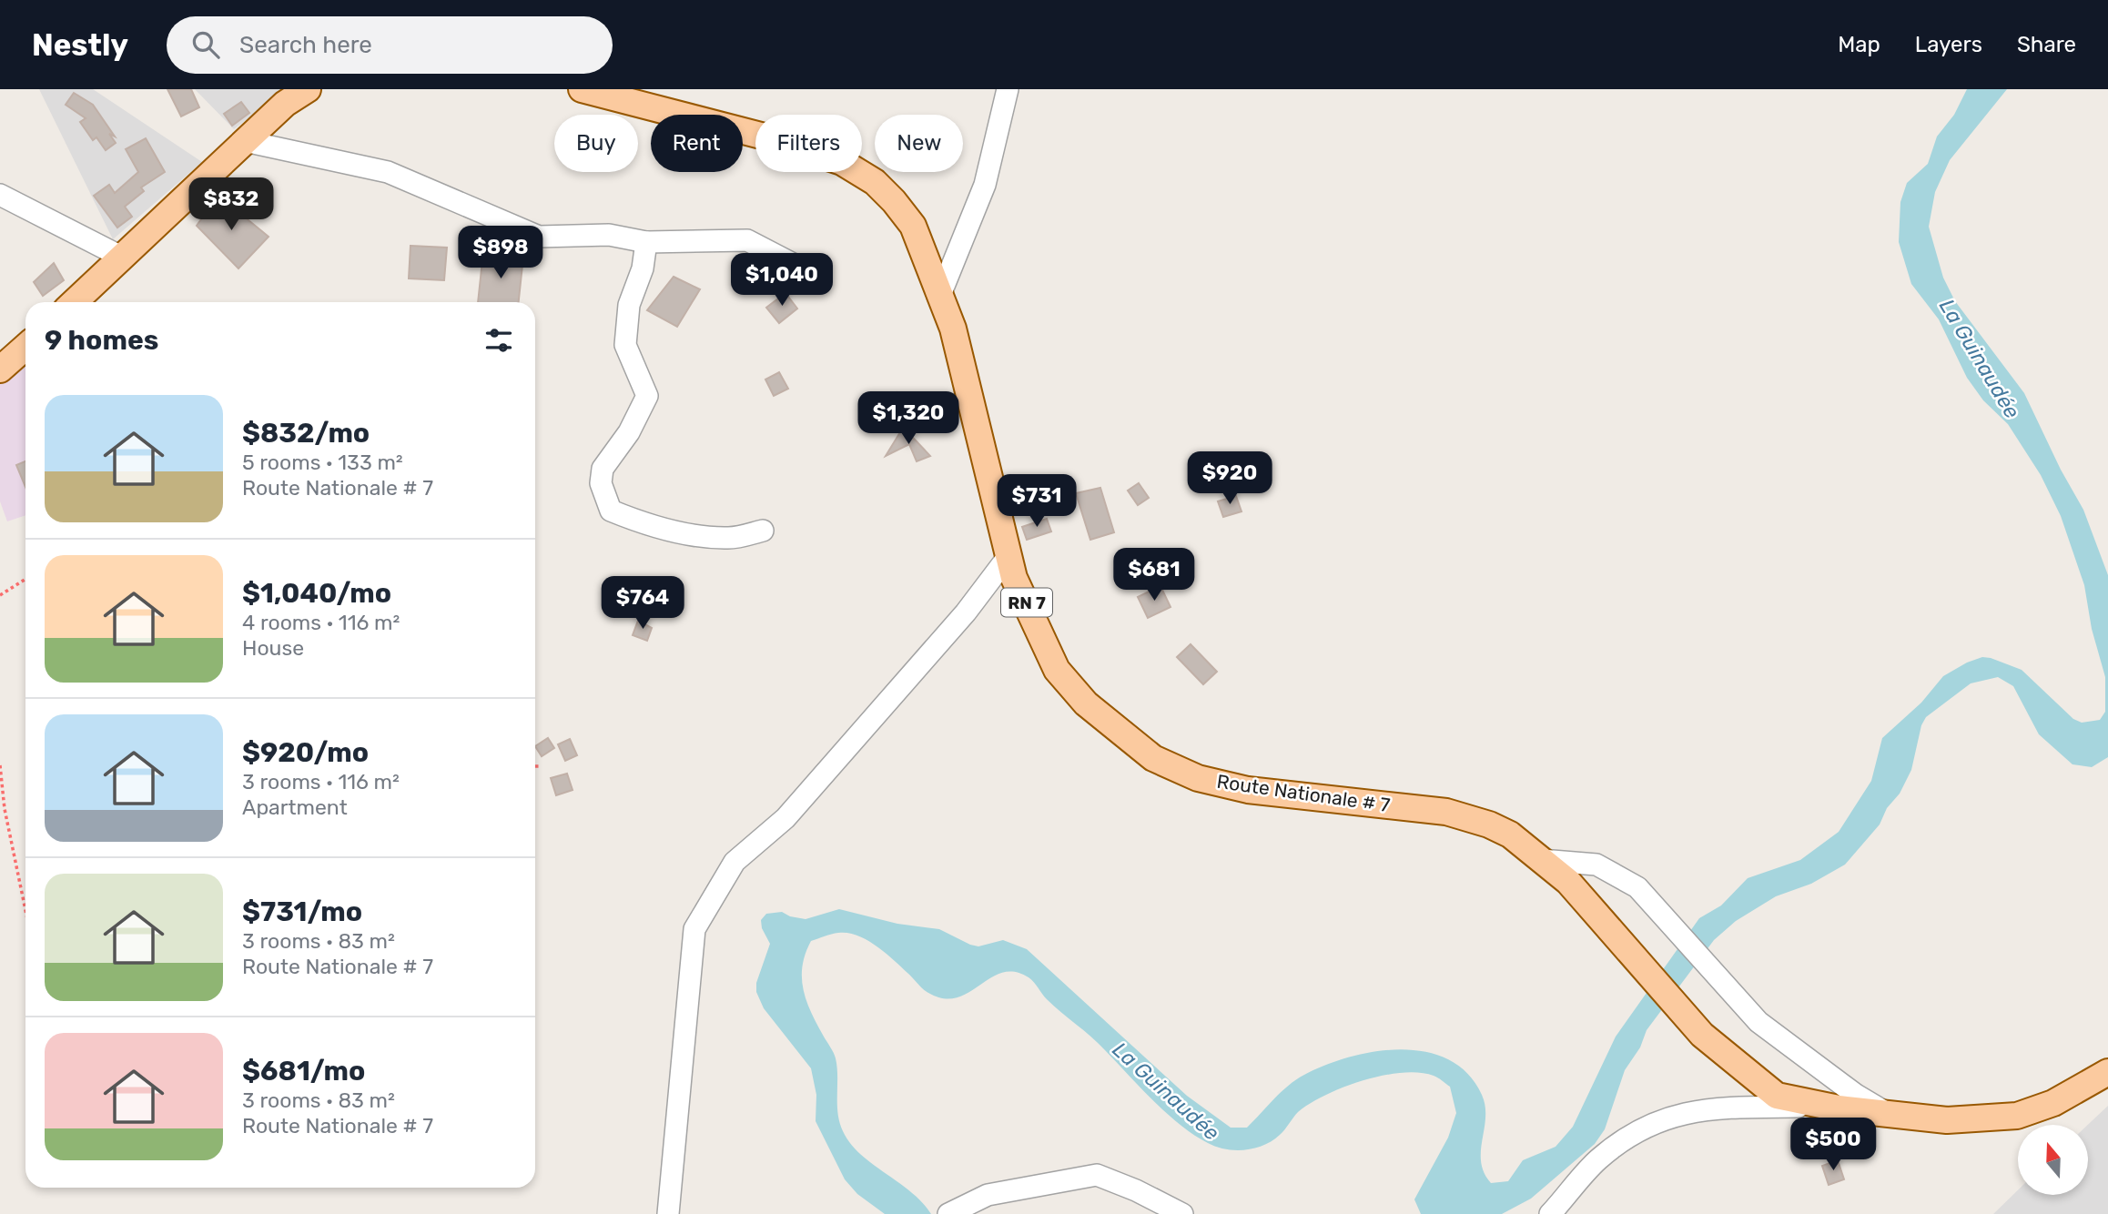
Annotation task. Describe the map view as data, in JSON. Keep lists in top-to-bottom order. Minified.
{"streets":{"main road":["RN 7","Route Nationale # 7"]},"water":["La Guinaudée"],"north":"top","page":{"header":"Nestly","search":"Search here","nav":["Map","Layers","Share"],"chip":["Buy","Rent","Filters","New"],"price":["$832","$898","$1,040","$1,320","$920","$731","$681","$764","$500"],"heading":"9 homes","list":[{"name":"$832/mo","note":"5 rooms · 133 m² · Route Nationale # 7"},{"name":"$1,040/mo","note":"4 rooms · 116 m² · House"},{"name":"$920/mo","note":"3 rooms · 116 m² · Apartment"},{"name":"$731/mo","note":"3 rooms · 83 m² · Route Nationale # 7"},{"name":"$681/mo","note":"3 rooms · 83 m² · Route Nationale # 7"}]}}
